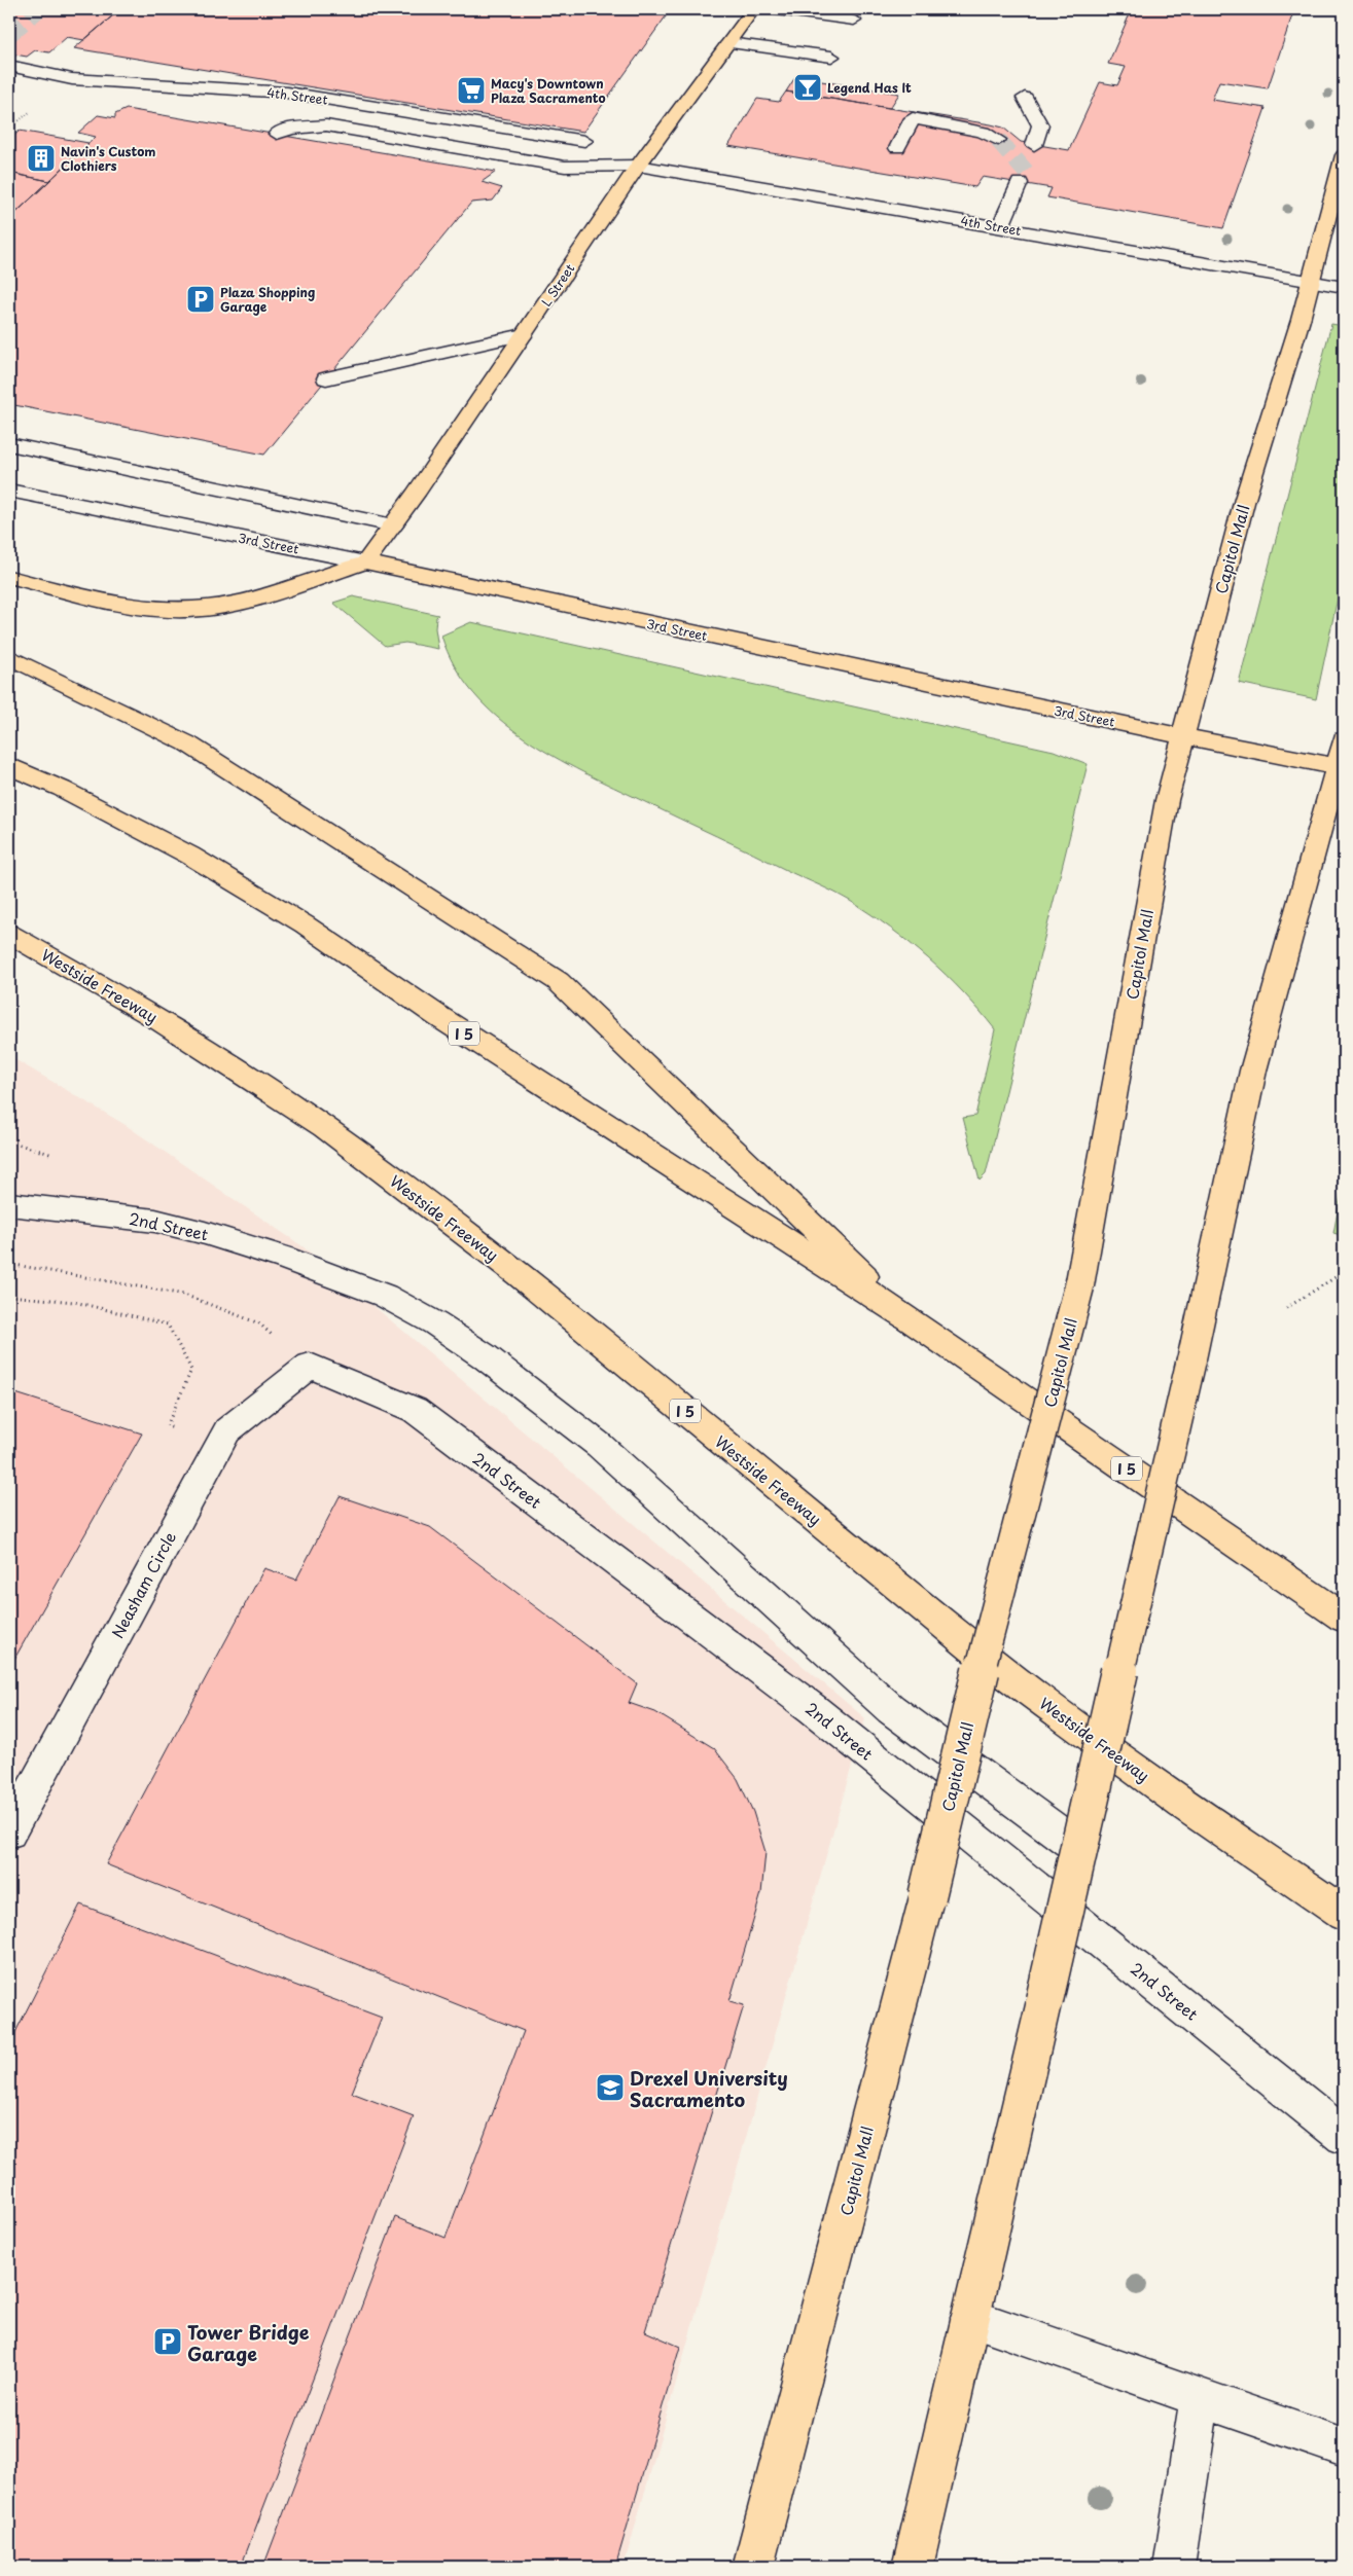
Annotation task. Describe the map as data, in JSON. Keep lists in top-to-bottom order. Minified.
{"streets":{"main road":["L Street","3rd Street","Capitol Mall","Westside Freeway","I 5"],"street":["4th Street","2nd Street","Neasham Circle"]},"crossings":[["4th Street","L Street"],["4th Street","Capitol Mall"],["L Street","3rd Street"],["3rd Street","Capitol Mall"],["Capitol Mall","2nd Street"],["2nd Street","Neasham Circle"]],"places":{"bar":["Legend Has It"],"supermarket":["Macy's Downtown Plaza Sacramento"],"building":["Navin's Custom Clothiers"],"parking":["Plaza Shopping Garage","Tower Bridge Garage"],"school or university":["Drexel University Sacramento"]}}
